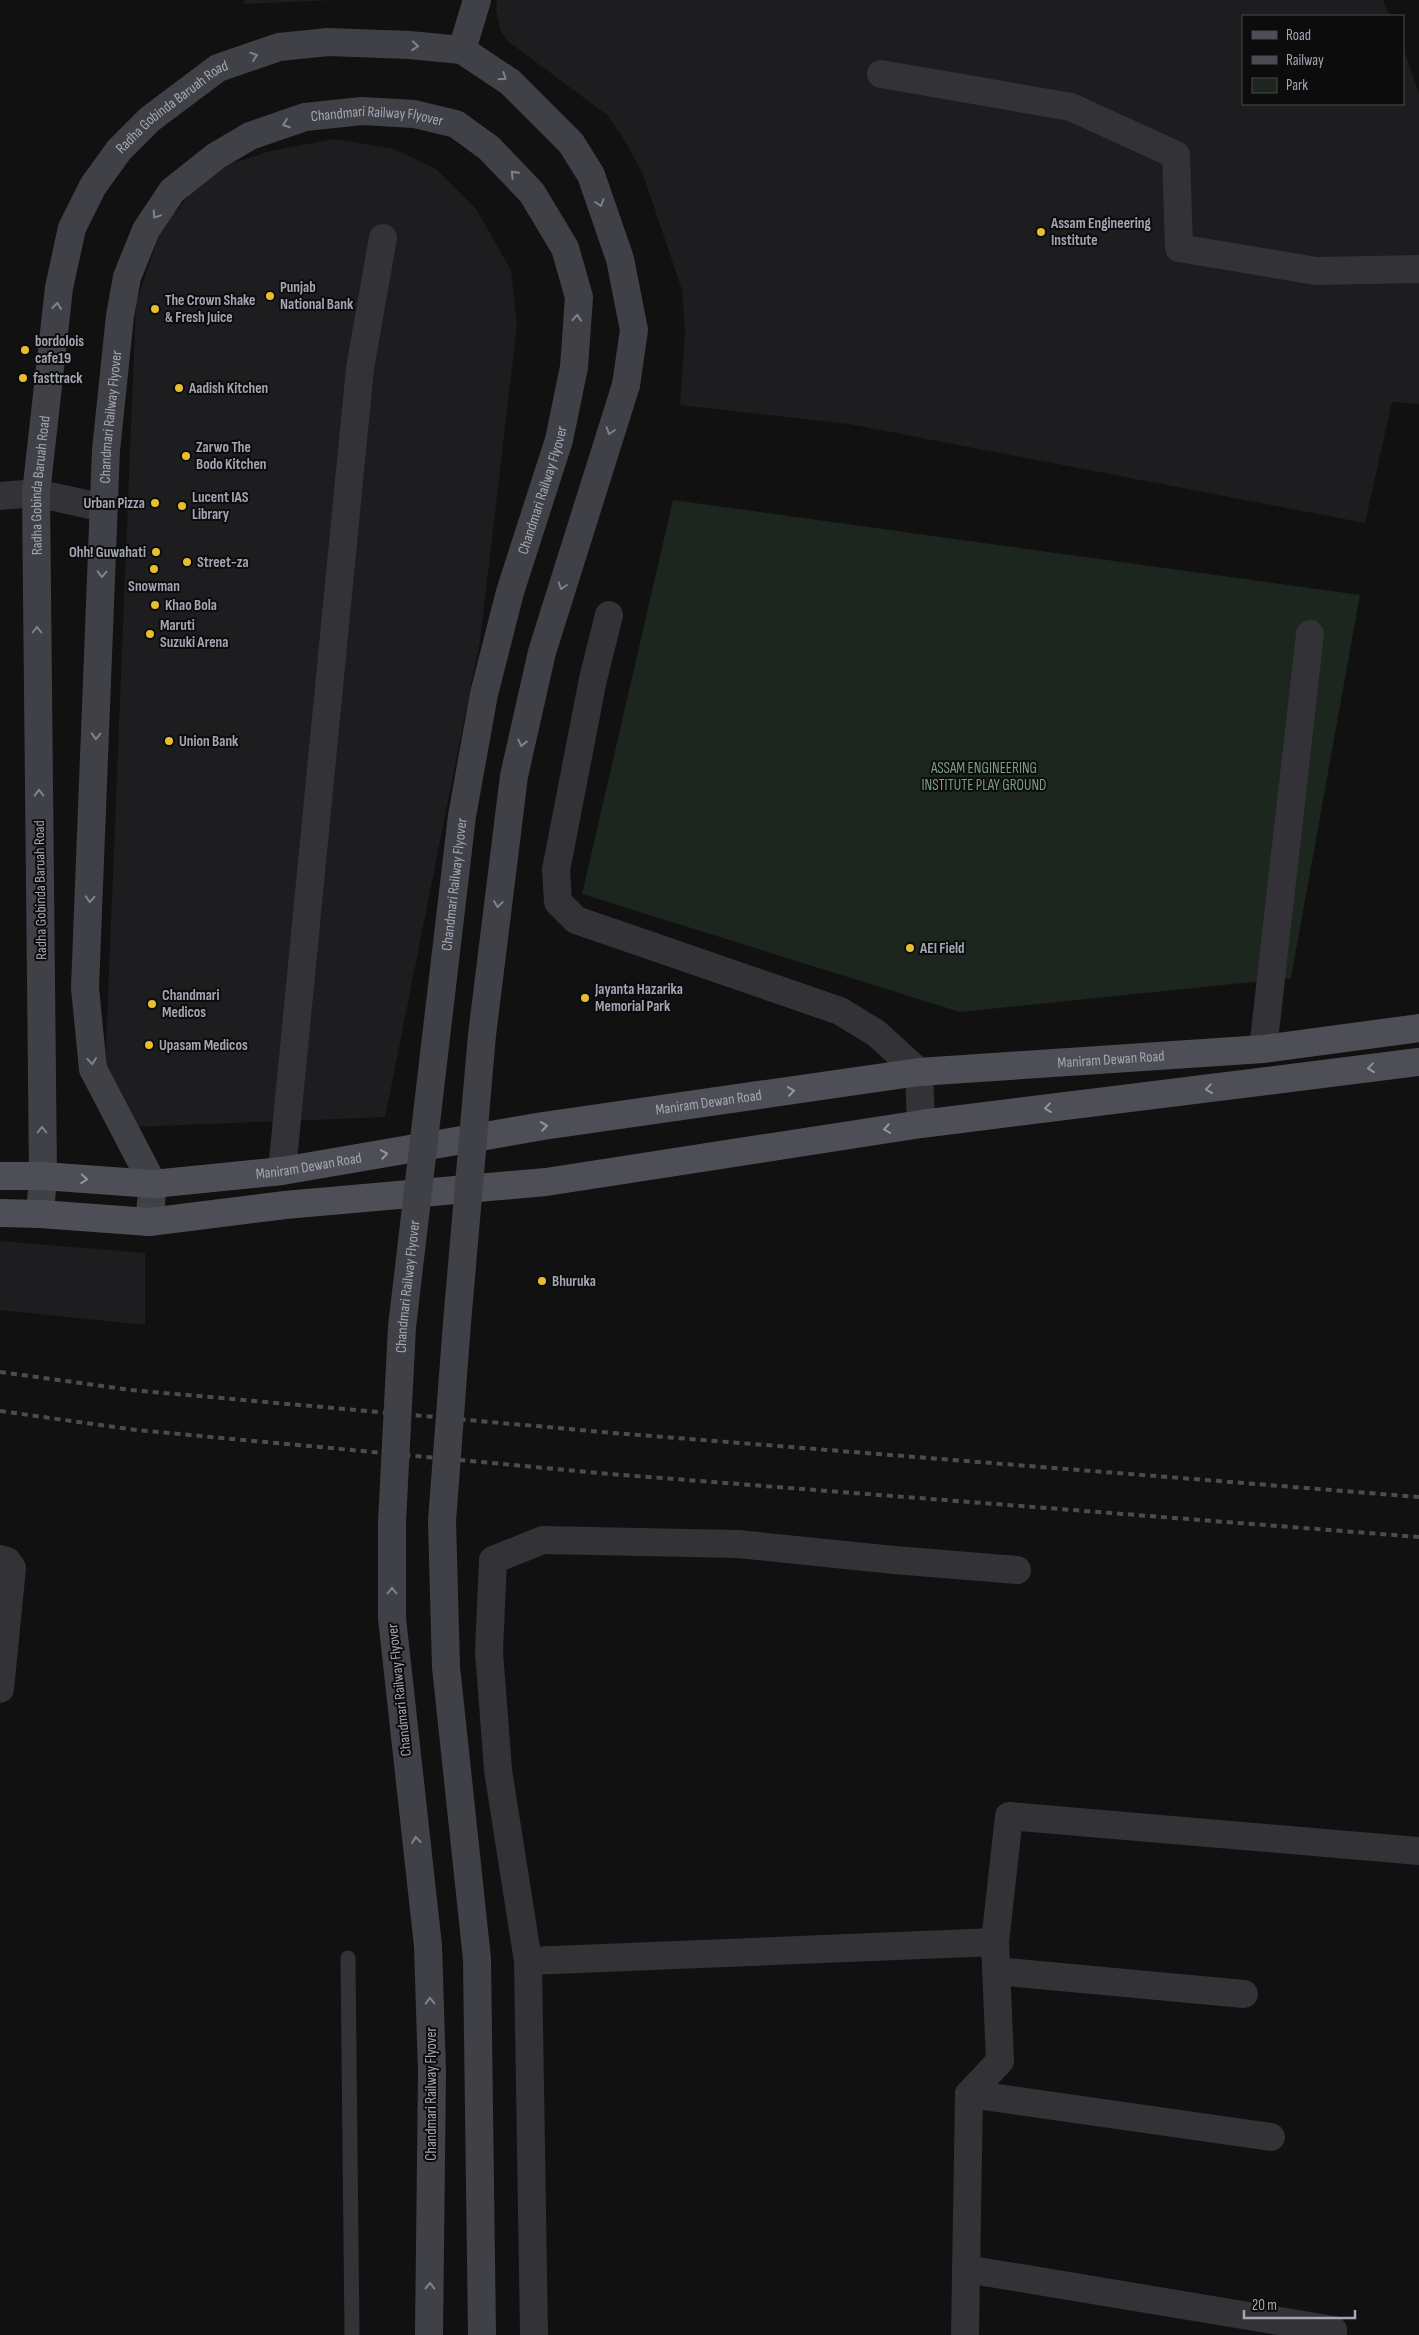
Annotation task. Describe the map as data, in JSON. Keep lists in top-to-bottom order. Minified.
{"streets":{"main road":["Radha Gobinda Baruah Road","Chandmari Railway Flyover","Maniram Dewan Road"]},"crossings":[["Radha Gobinda Baruah Road","Maniram Dewan Road"]],"one_way":["Radha Gobinda Baruah Road"],"parks":["ASSAM ENGINEERING INSTITUTE PLAY GROUND"],"places":["Assam Engineering Institute","Punjab National Bank","The Crown Shake & Fresh Juice","bordolois cafe19","fasttrack","Aadish Kitchen","Zarwo The Bodo Kitchen","Urban Pizza","Lucent IAS Library","Ohh! Guwahati","Street-za","Snowman","Khao Bola","Maruti Suzuki Arena","Union Bank","AEI Field","Jayanta Hazarika Memorial Park","Chandmari Medicos","Upasam Medicos","Bhuruka"],"legend":["Road","Railway","Park"],"scale_bar":"20 m"}
